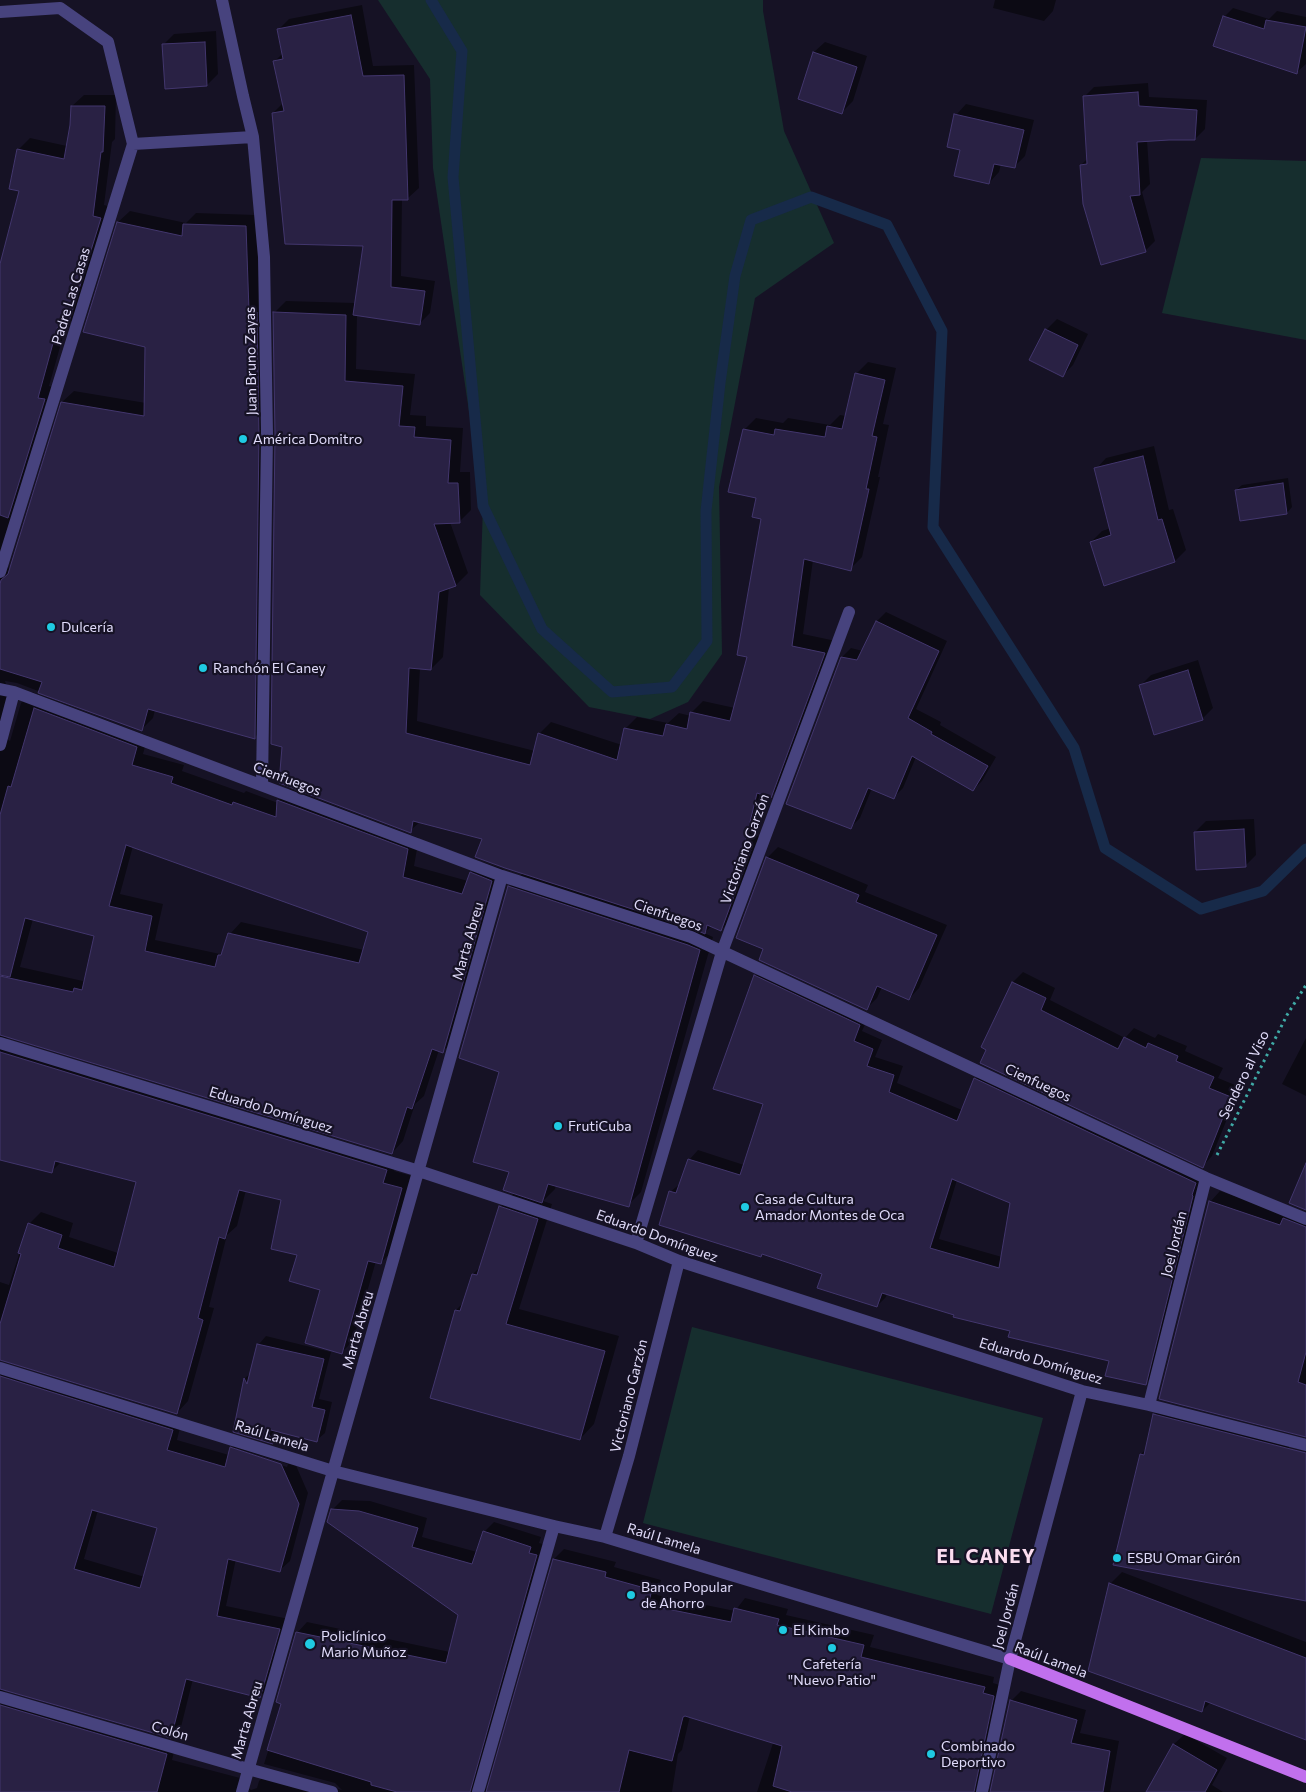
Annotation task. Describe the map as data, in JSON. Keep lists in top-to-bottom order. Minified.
{"streets":{"main road":["Raúl Lamela"],"street":["Padre Las Casas","Juan Bruno Zayas","Cienfuegos","Victoriano Garzón","Marta Abreu","Eduardo Domínguez","Joel Jordán","Colón"],"path":["Sendero al Viso"]},"crossings":[["Juan Bruno Zayas","Cienfuegos"],["Cienfuegos","Victoriano Garzón"],["Cienfuegos","Marta Abreu"],["Cienfuegos","Sendero al Viso"],["Cienfuegos","Joel Jordán"],["Victoriano Garzón","Eduardo Domínguez"],["Victoriano Garzón","Raúl Lamela"],["Marta Abreu","Eduardo Domínguez"],["Marta Abreu","Raúl Lamela"],["Marta Abreu","Colón"],["Sendero al Viso","Joel Jordán"],["Eduardo Domínguez","Joel Jordán"],["Joel Jordán","Raúl Lamela"]],"districts":["EL CANEY"],"places":["América Domitro","Dulcería","Ranchón El Caney","FrutiCuba","Casa de Cultura Amador Montes de Oca","ESBU Omar Girón","Banco Popular de Ahorro","El Kimbo","Policlínico Mario Muñoz","Cafetería \"Nuevo Patio\"","Combinado Deportivo"]}
